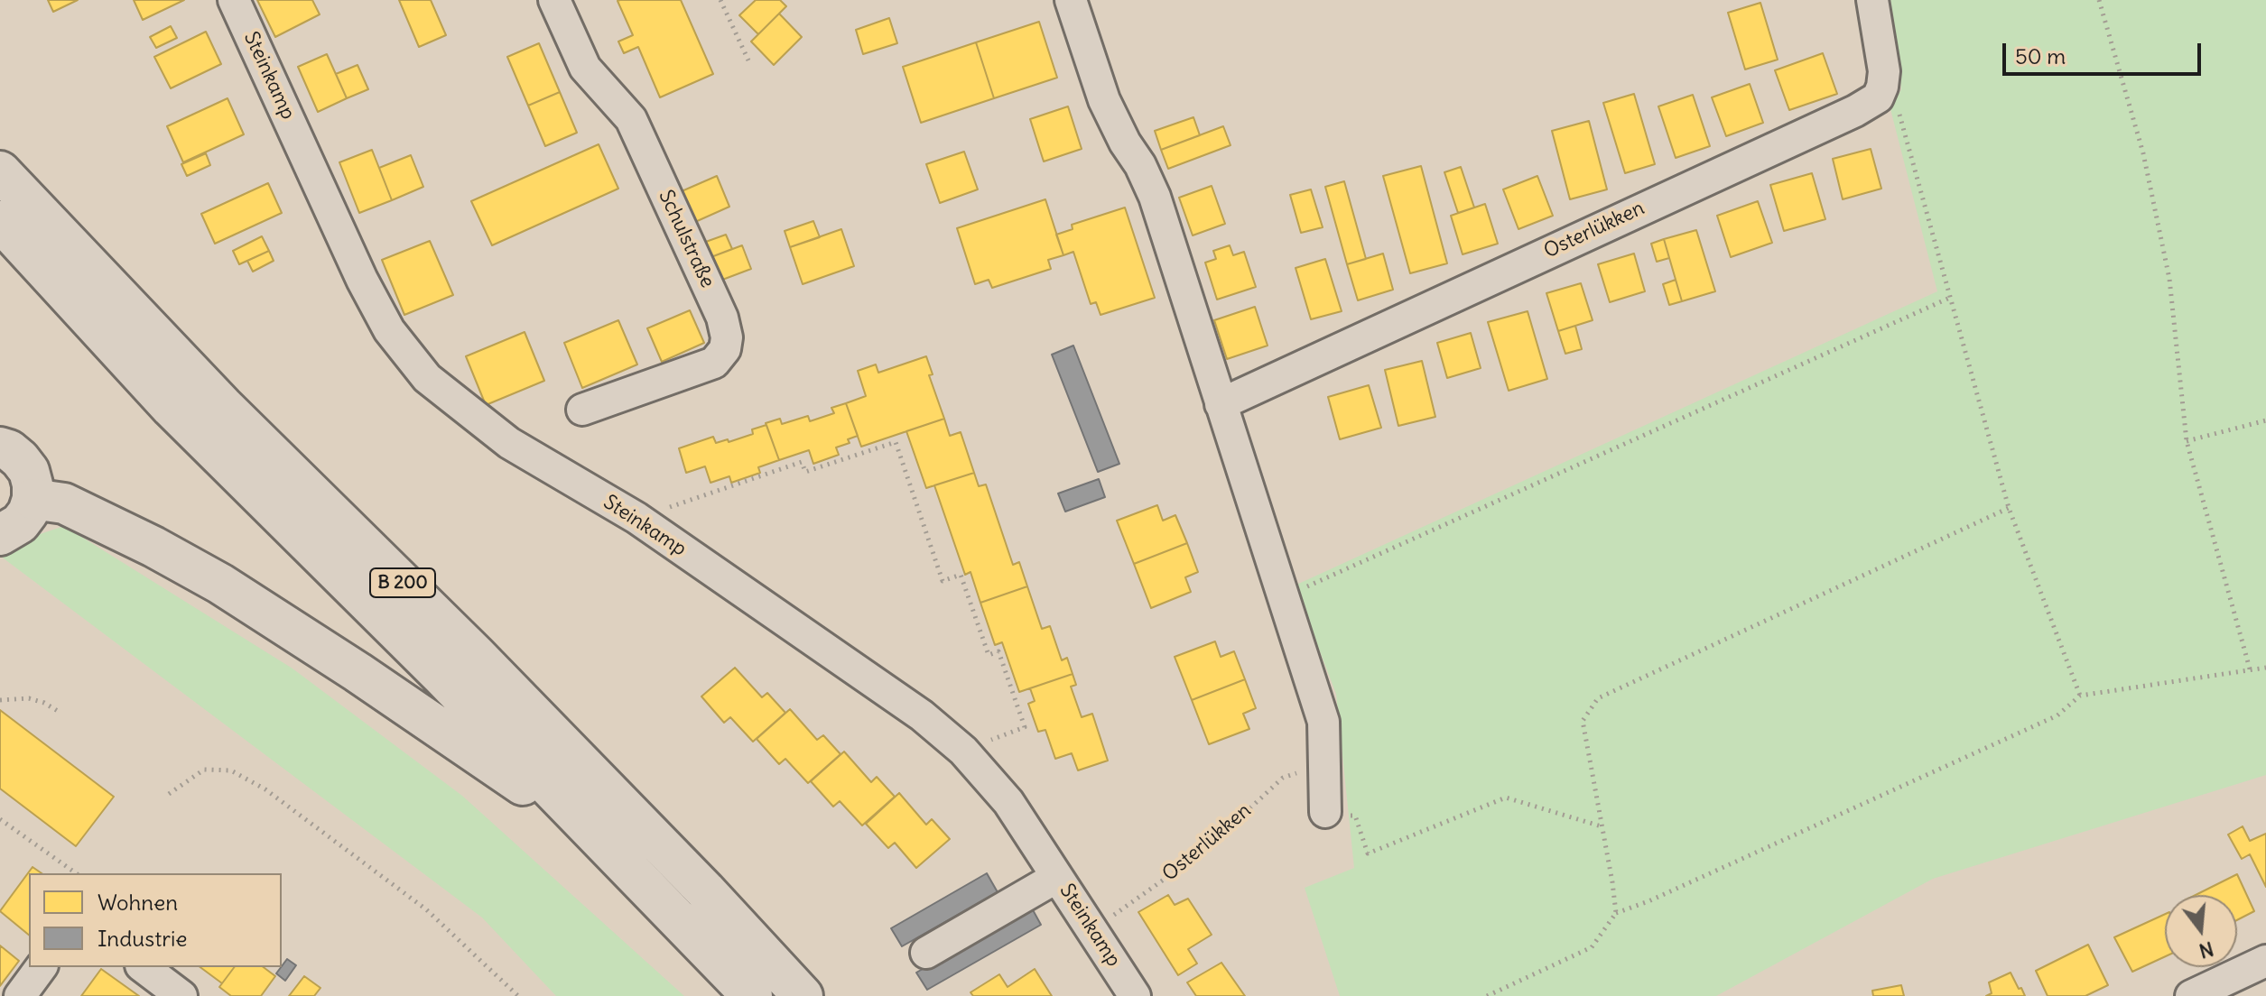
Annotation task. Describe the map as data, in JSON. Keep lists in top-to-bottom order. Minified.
{"streets":{"main road":["B 200"],"street":["Steinkamp","Osterlükken","Schulstraße"]},"crossings":[["Steinkamp","Osterlükken"]],"legend":["Wohnen","Industrie"],"scale_bar":"50 m","north":"bottom"}
